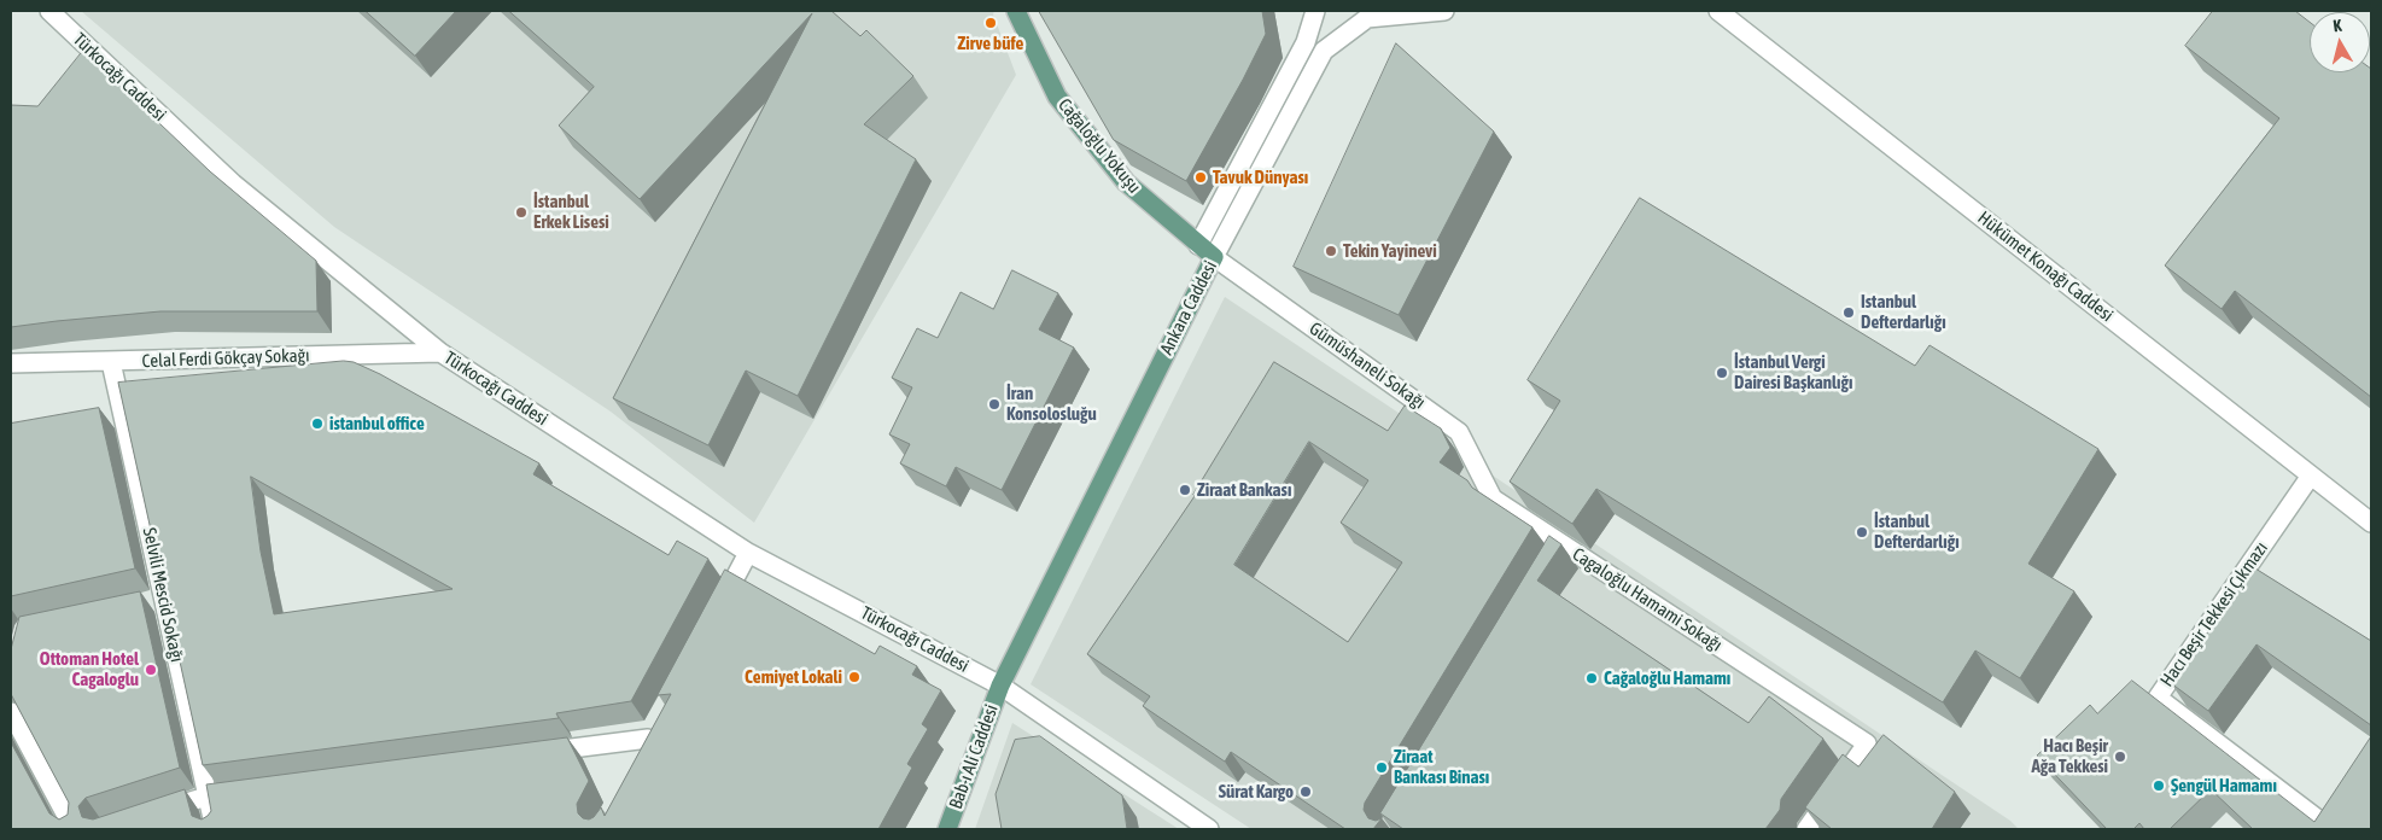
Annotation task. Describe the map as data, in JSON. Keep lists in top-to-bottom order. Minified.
{"streets":{"main road":["Cağaloğlu Yokuşu","Ankara Caddesi","Bab-ı Ali Caddesi"],"street":["Türkocağı Caddesi","Hükümet Konağı Caddesi","Celal Ferdi Gökçay Sokağı","Gümüshaneli Sokağı","Selvili Mescid Sokağı","Cagaloğlu Hamami Sokağı","Hacı Beşir Tekkesi Çıkmazı"]},"crossings":[["Türkocağı Caddesi","Ankara Caddesi"],["Türkocağı Caddesi","Celal Ferdi Gökçay Sokağı"],["Türkocağı Caddesi","Bab-ı Ali Caddesi"],["Cağaloğlu Yokuşu","Ankara Caddesi"],["Cağaloğlu Yokuşu","Gümüshaneli Sokağı"],["Hükümet Konağı Caddesi","Hacı Beşir Tekkesi Çıkmazı"],["Ankara Caddesi","Gümüshaneli Sokağı"],["Ankara Caddesi","Bab-ı Ali Caddesi"],["Celal Ferdi Gökçay Sokağı","Selvili Mescid Sokağı"],["Gümüshaneli Sokağı","Cagaloğlu Hamami Sokağı"]],"places":["Zirve büfe","Tavuk Dünyası","İstanbul Erkek Lisesi","Tekin Yayinevi","Istanbul Defterdarlığı","İstanbul Vergi Dairesi Başkanlığı","İran Konsolosluğu","istanbul office","Ziraat Bankası","İstanbul Defterdarlığı","Ottoman Hotel Cagaloglu","Cemiyet Lokali","Cağaloğlu Hamamı","Hacı Beşir Ağa Tekkesi","Ziraat Bankası Binası","Şengül Hamamı","Sürat Kargo"],"north":"top"}
